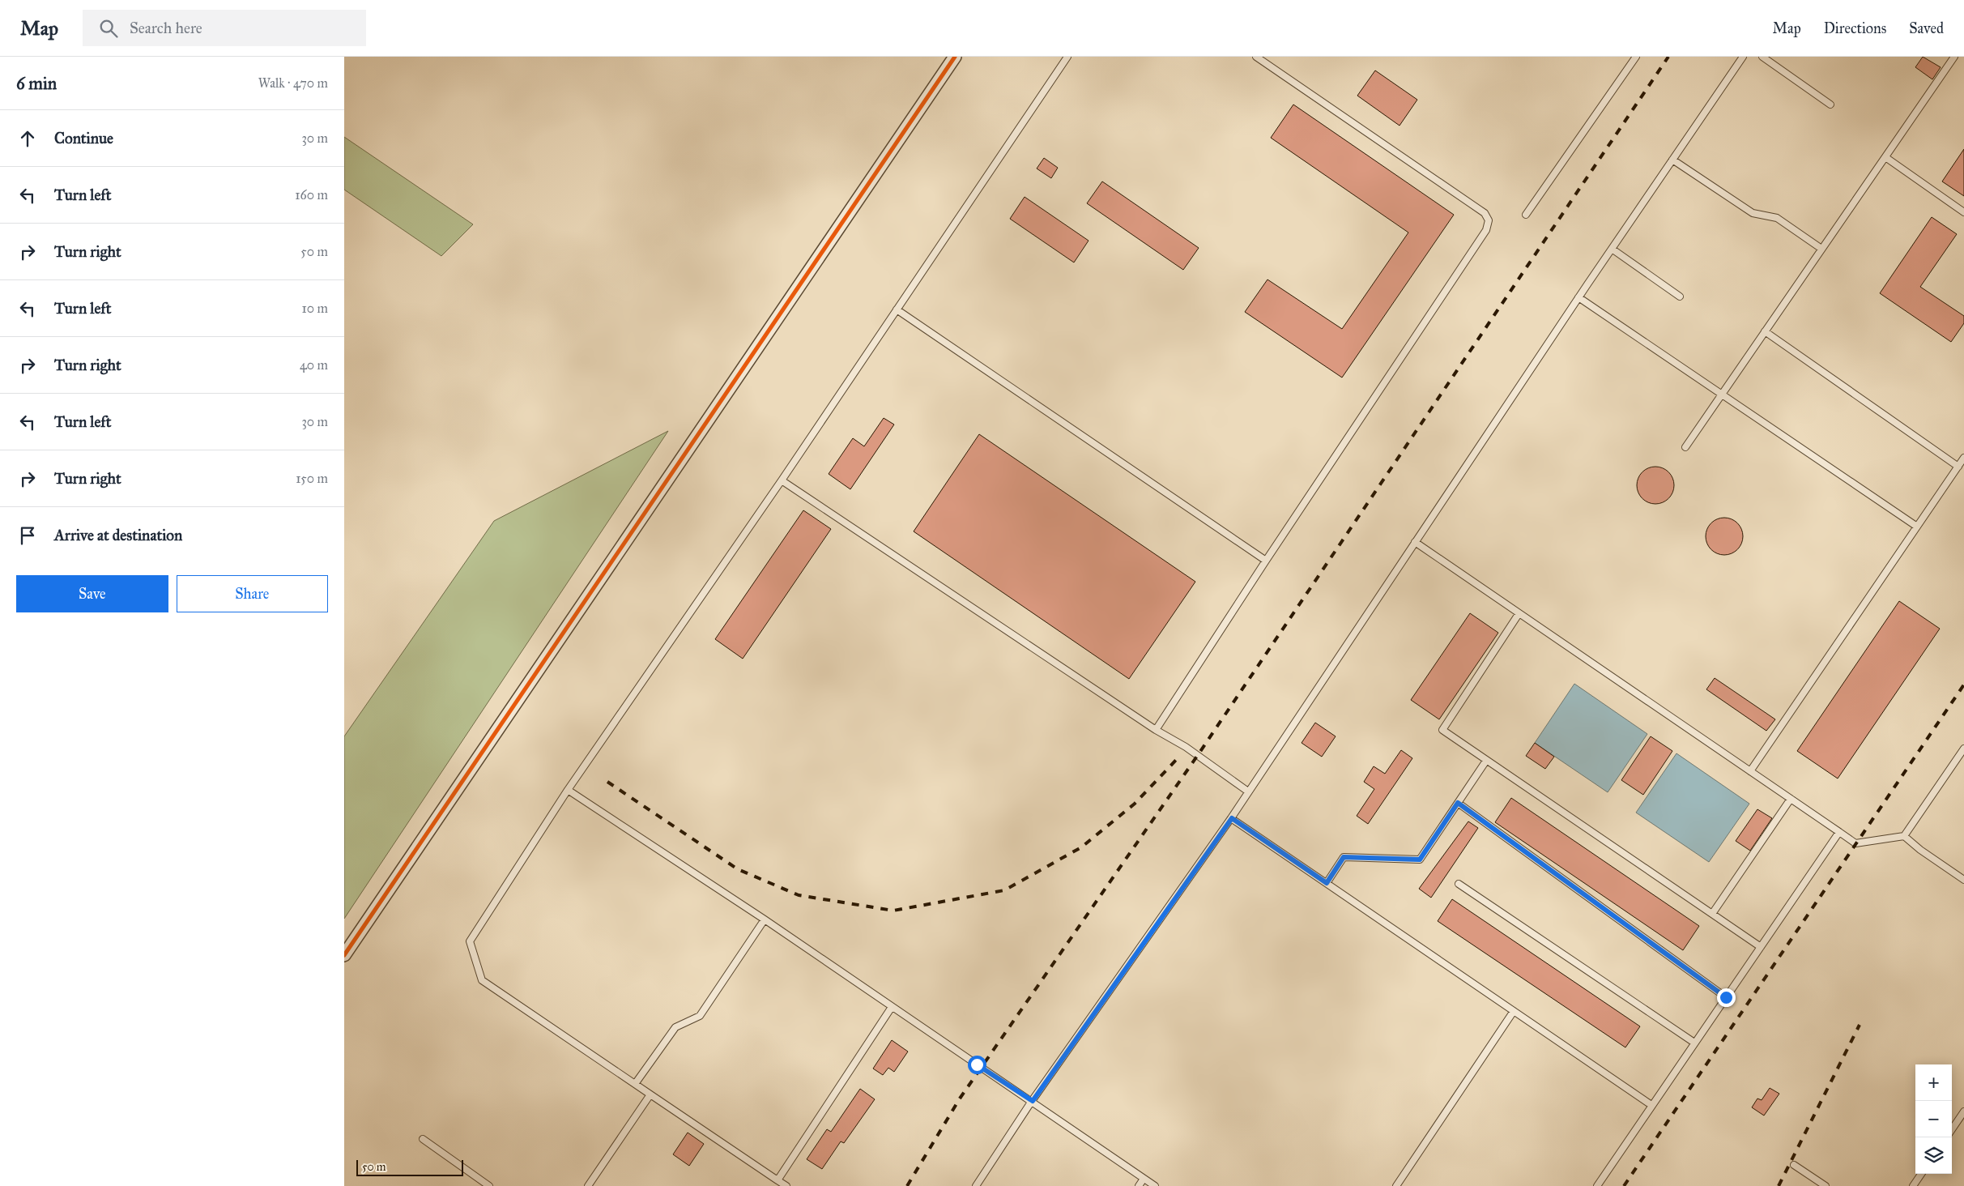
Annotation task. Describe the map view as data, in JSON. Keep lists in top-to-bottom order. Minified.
{"scale_bar":"50 m","page":{"header":"Map","search":"Search here","nav":["Map","Directions","Saved"],"heading":["6 min","Walk · 470 m"],"list":[["Continue","30 m"],["Turn left","160 m"],["Turn right","50 m"],["Turn left","10 m"],["Turn right","40 m"],["Turn left","30 m"],["Turn right","150 m"],"Arrive at destination"],"buttons":["Save","Share"],"map_buttons":["+","−"],"scale":"50 m"}}
